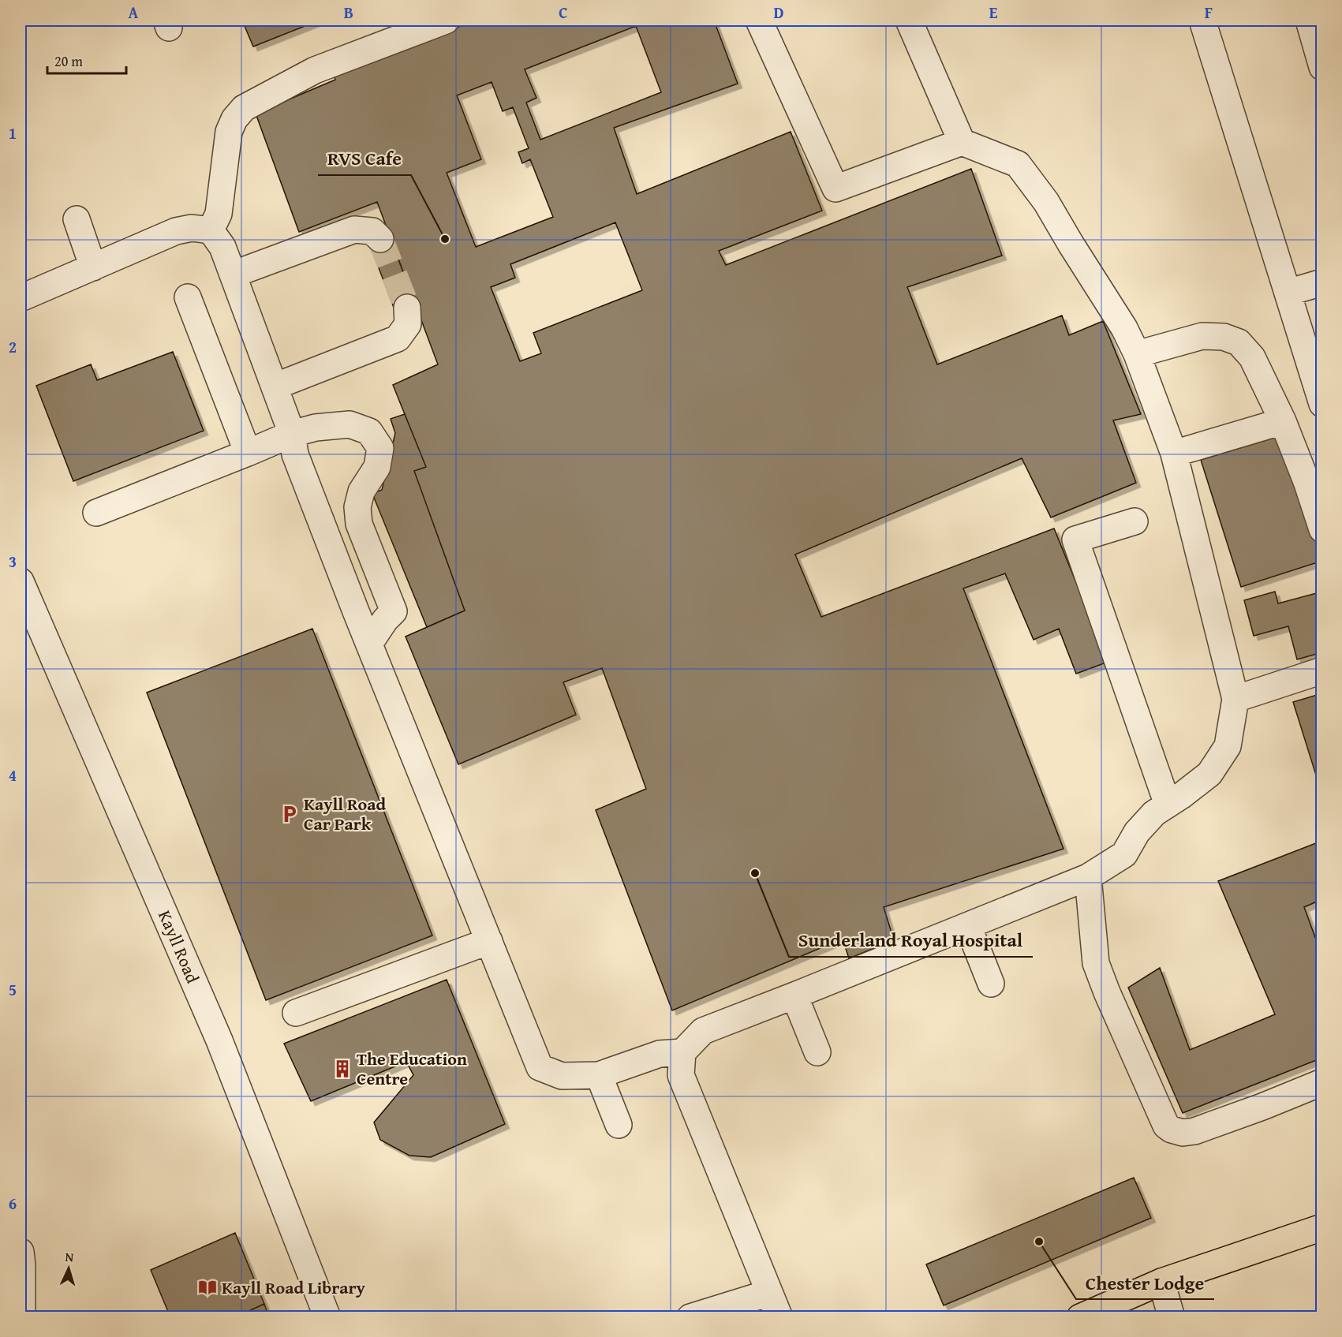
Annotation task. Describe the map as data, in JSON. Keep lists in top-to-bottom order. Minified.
{"streets":{"street":["Kayll Road"]},"places":{"other":["RVS Cafe","Sunderland Royal Hospital","Chester Lodge"],"parking":["Kayll Road Car Park"],"building":["The Education Centre"],"library":["Kayll Road Library"]},"scale_bar":"20 m","north":"top","grid":{"columns":["A","B","C","D","E","F"],"rows":["1","2","3","4","5","6"]}}
